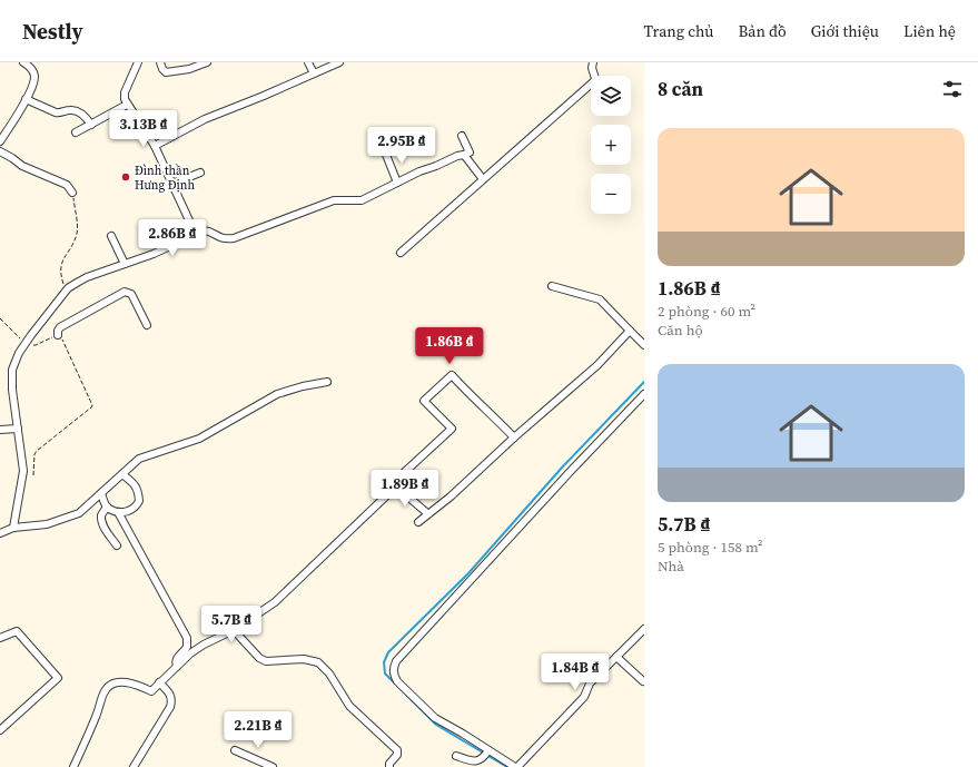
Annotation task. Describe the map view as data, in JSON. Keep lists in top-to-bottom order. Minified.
{"places":["Đình thần Hưng Định"],"page":{"header":"Nestly","nav":["Trang chủ","Bản đồ","Giới thiệu","Liên hệ"],"heading":"8 căn","map_buttons":["+","−"],"price":["3.13B ₫","2.95B ₫","2.86B ₫","1.86B ₫","1.89B ₫","5.7B ₫","1.84B ₫","2.21B ₫"],"list":[{"name":"1.86B ₫","note":"2 phòng · 60 m² · Căn hộ"},{"name":"5.7B ₫","note":"5 phòng · 158 m² · Nhà"}]}}
